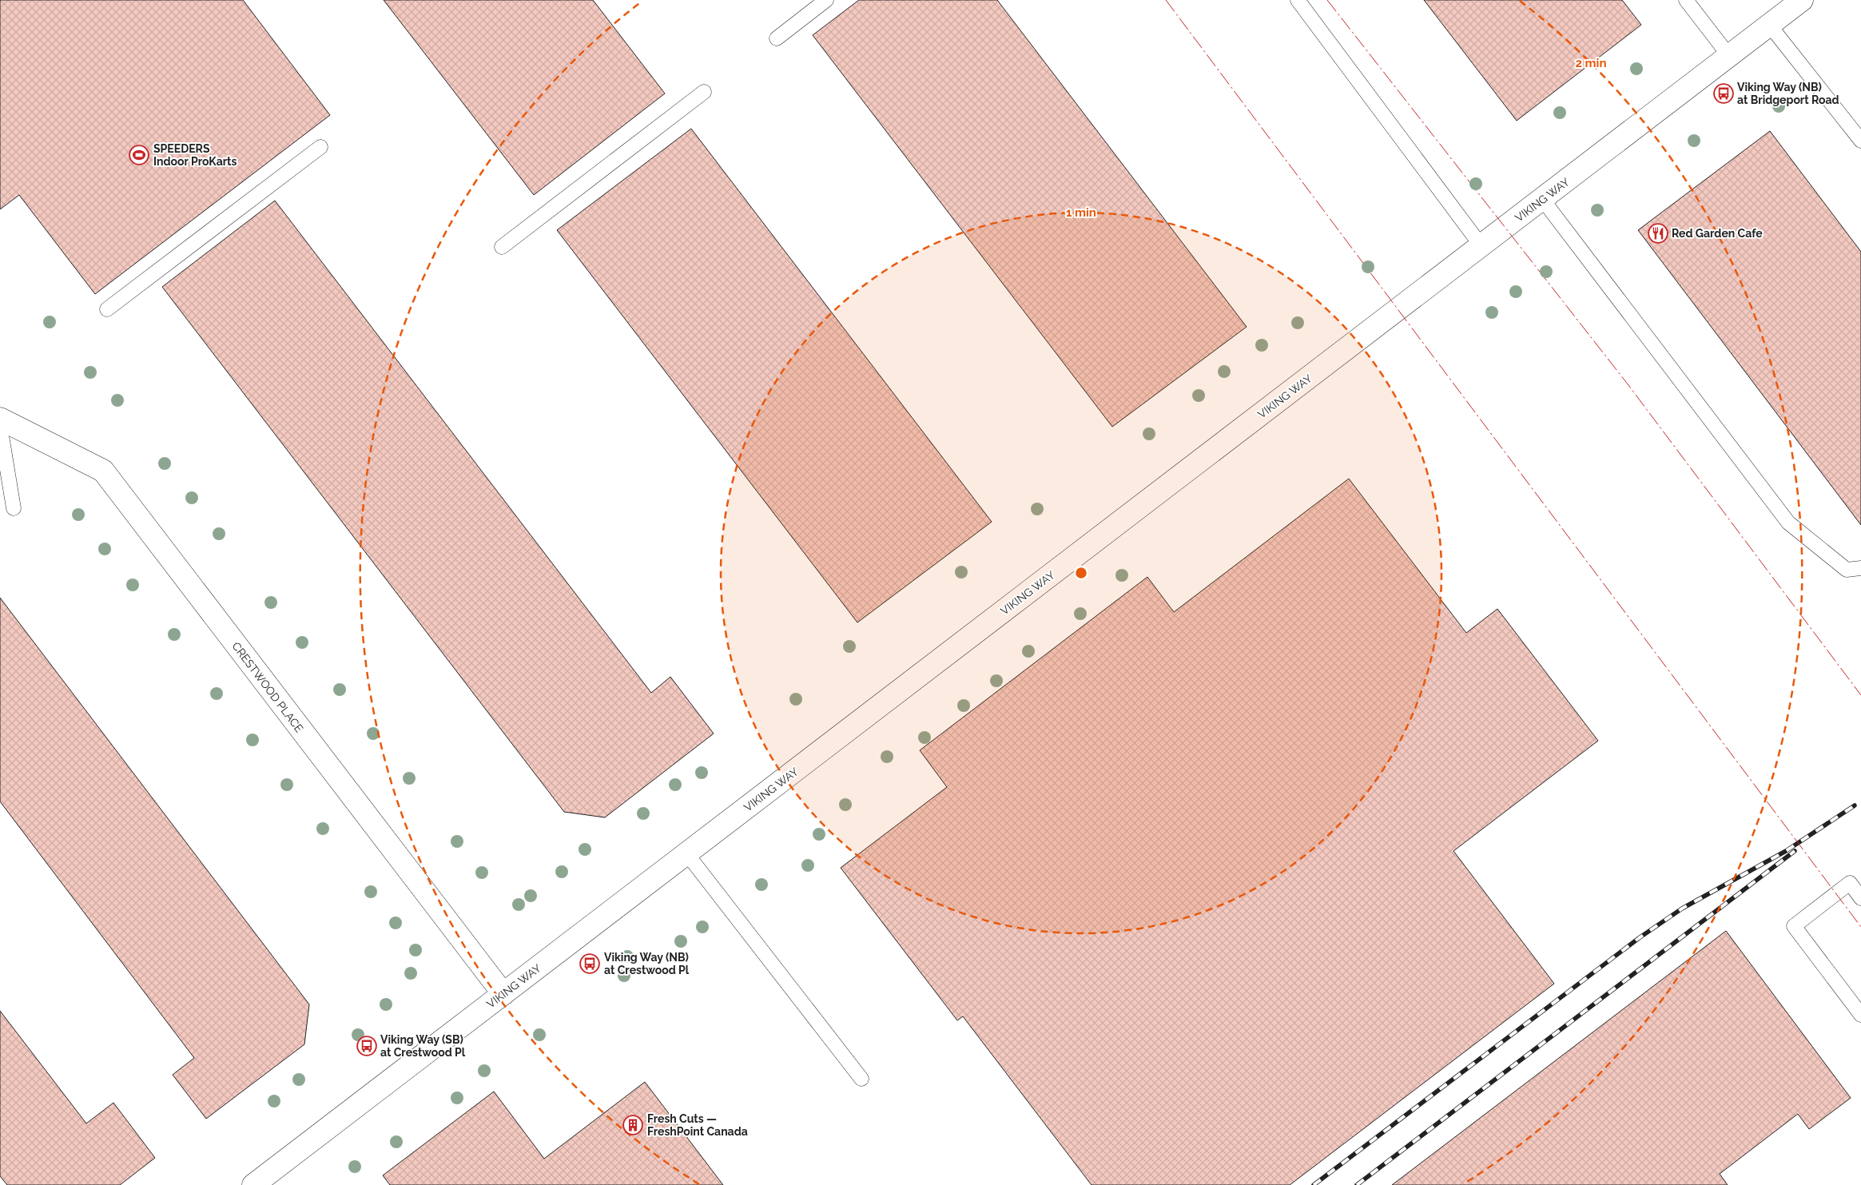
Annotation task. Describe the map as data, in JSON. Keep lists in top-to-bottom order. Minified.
{"streets":{"street":["VIKING WAY","CRESTWOOD PLACE"]},"crossings":[["VIKING WAY","CRESTWOOD PLACE"]],"places":{"bus stop":["Viking Way (NB) at Bridgeport Road","Viking Way (NB) at Crestwood Pl","Viking Way (SB) at Crestwood Pl"],"sports":["SPEEDERS Indoor ProKarts"],"restaurant":["Red Garden Cafe"],"building":["Fresh Cuts — FreshPoint Canada"]},"rings":["2 min","1 min"]}
